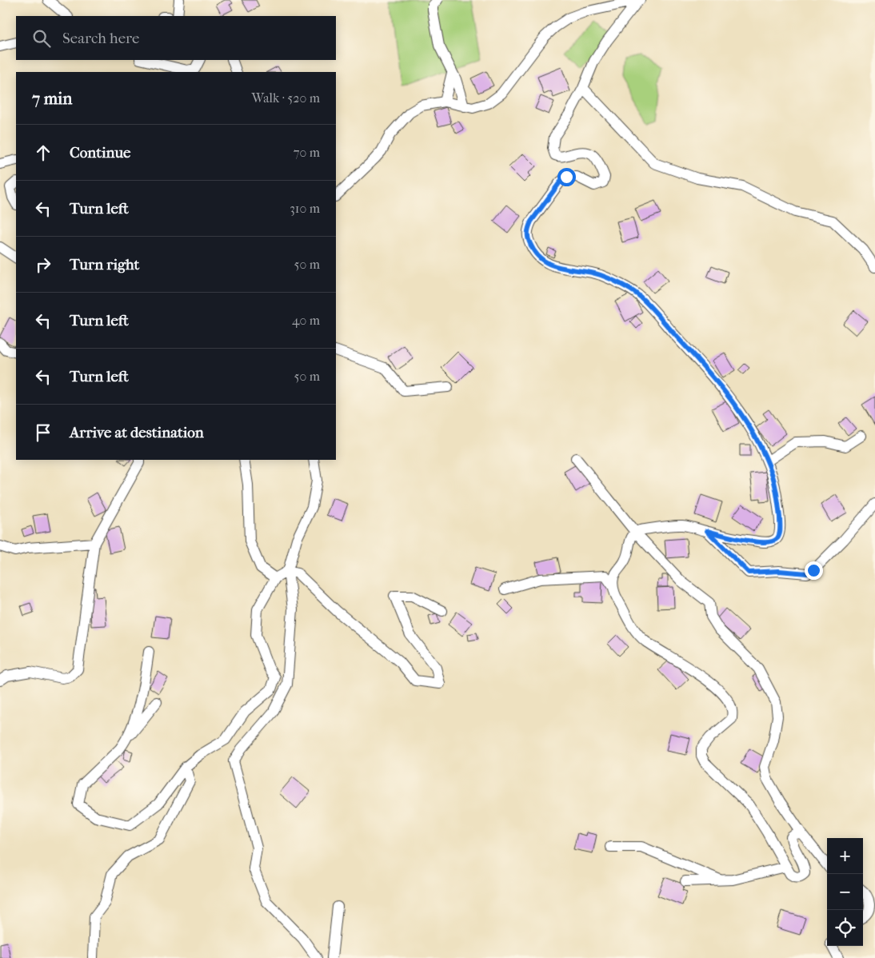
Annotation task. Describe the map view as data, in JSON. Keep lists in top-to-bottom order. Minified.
{"page":{"search":"Search here","heading":["7 min","Walk · 520 m"],"list":[["Continue","70 m"],["Turn left","310 m"],["Turn right","50 m"],["Turn left","40 m"],["Turn left","50 m"],"Arrive at destination"],"map_buttons":["+","−"]}}
